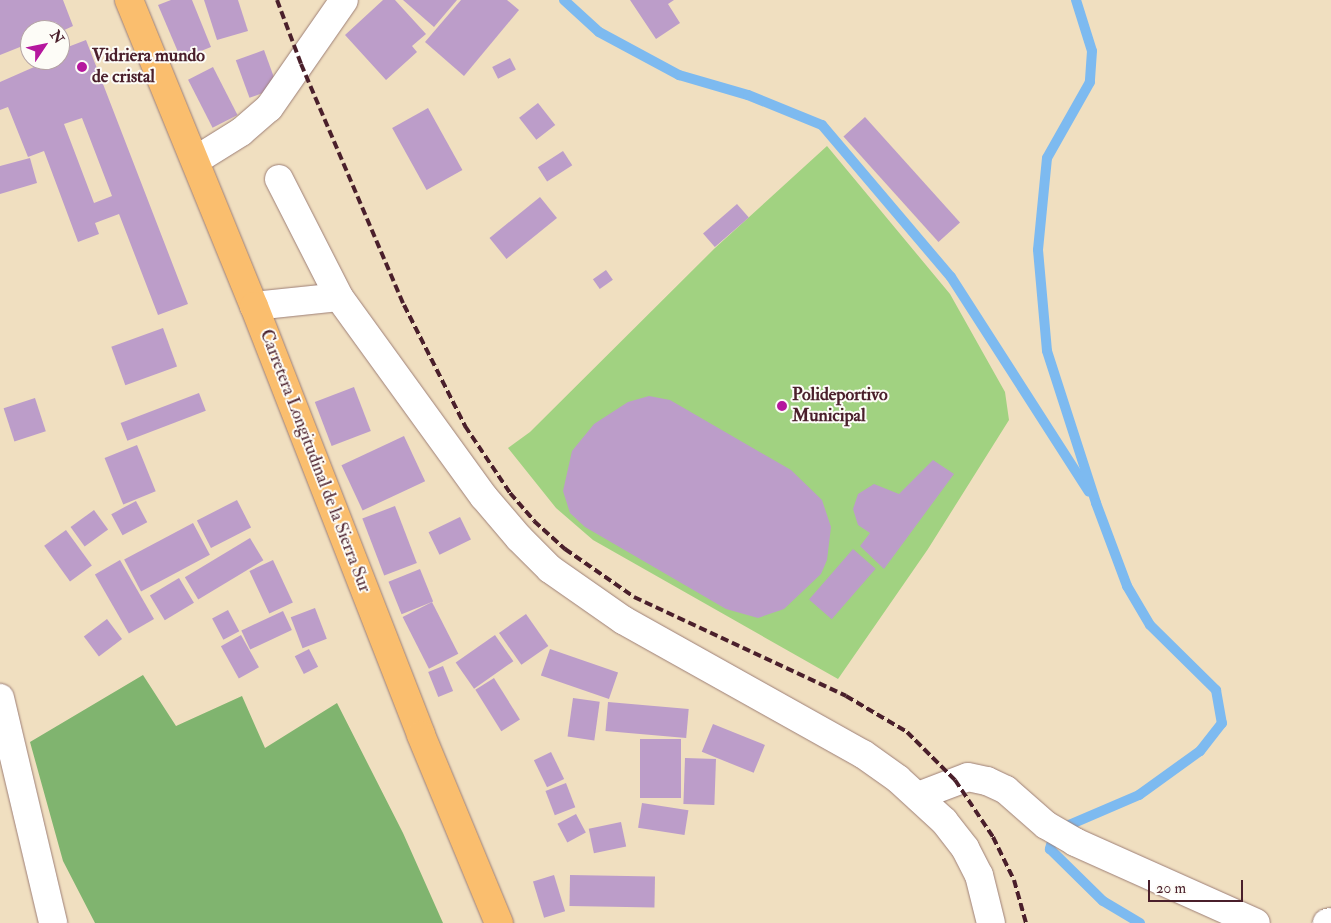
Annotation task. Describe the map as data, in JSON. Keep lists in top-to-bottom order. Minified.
{"streets":{"highway":["Carretera Longitudinal de la Sierra Sur"]},"places":["Vidriera mundo de cristal","Polideportivo Municipal"],"scale_bar":"20 m","north":"top right"}
